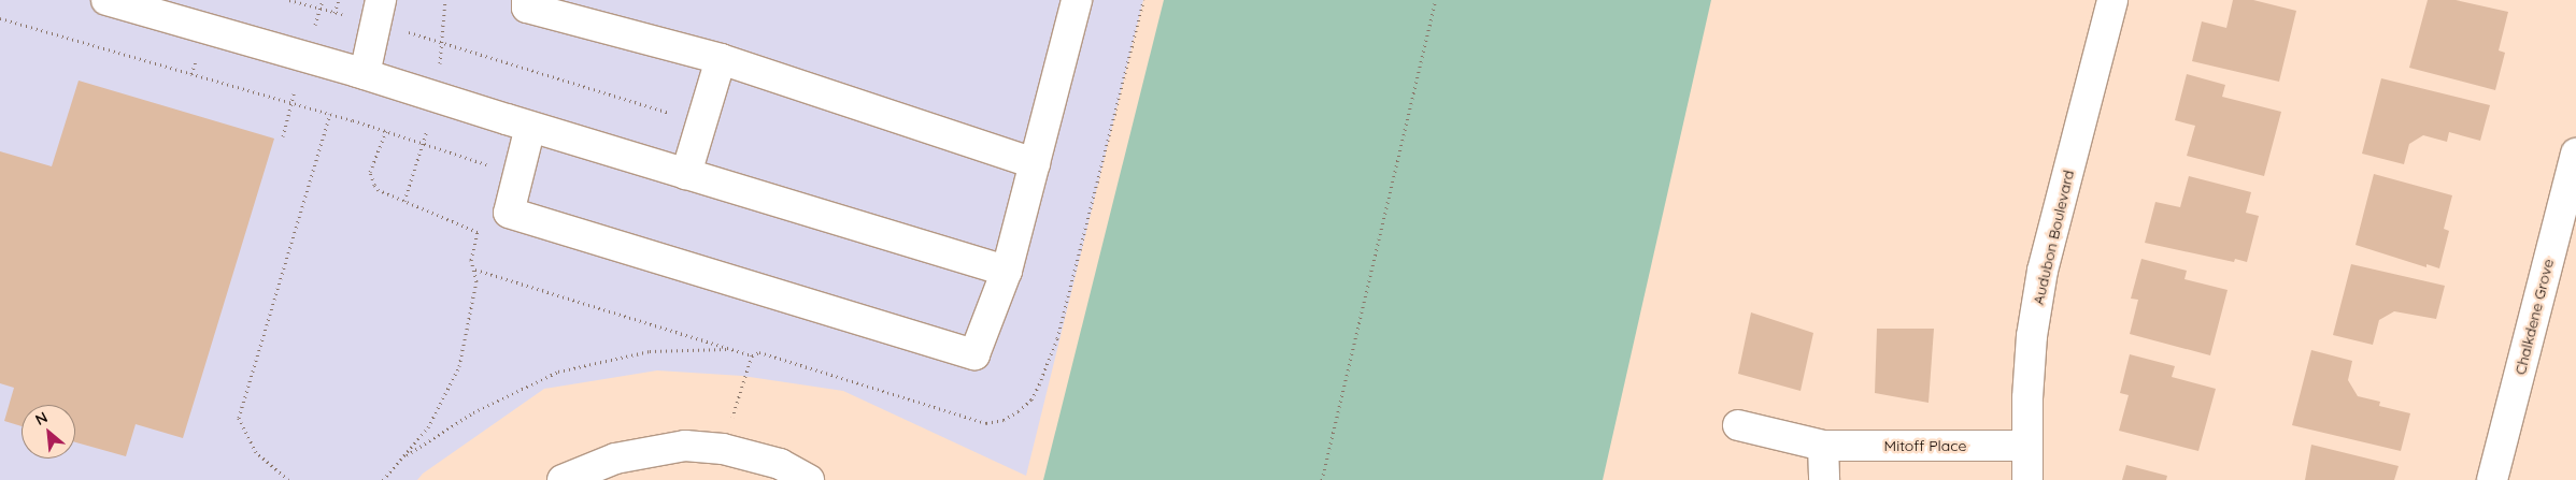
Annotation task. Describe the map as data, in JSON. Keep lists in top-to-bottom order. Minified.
{"streets":{"street":["Audubon Boulevard","Chalkdene Grove","Mitoff Place"]},"crossings":[["Audubon Boulevard","Mitoff Place"]],"north":"top left"}
